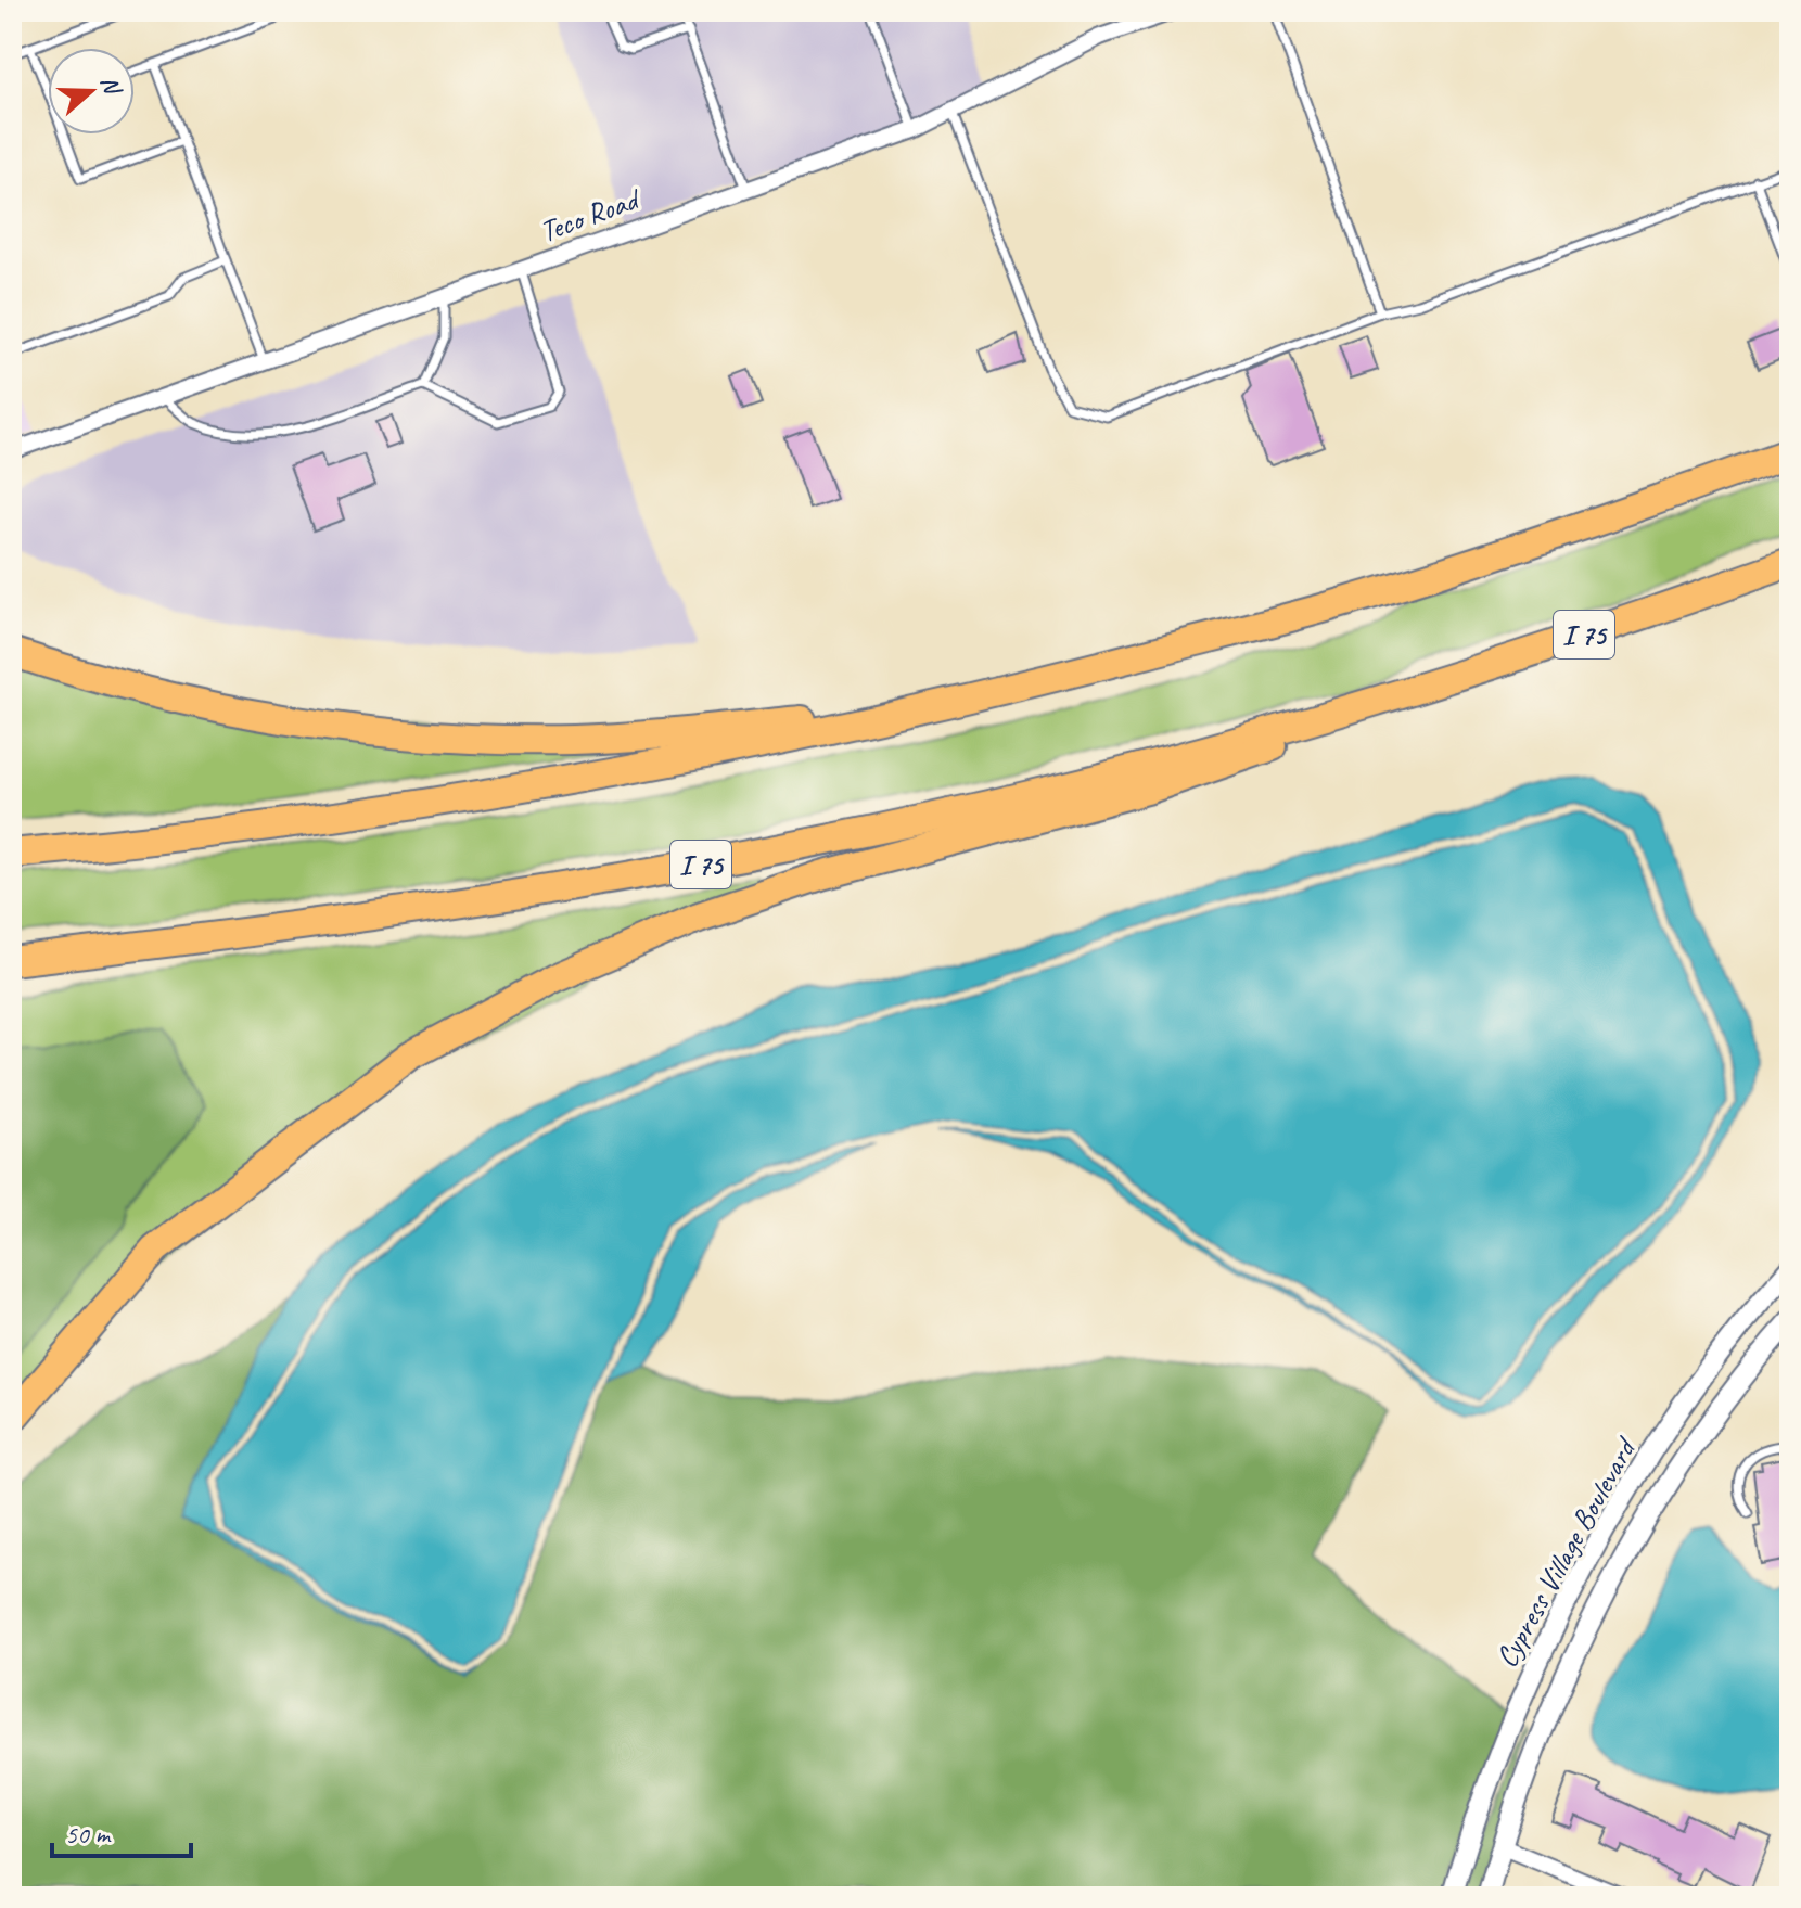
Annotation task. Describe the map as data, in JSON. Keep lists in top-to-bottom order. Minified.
{"streets":{"highway":["I 75"],"street":["Teco Road","Cypress Village Boulevard"]},"scale_bar":"50 m","north":"right"}
